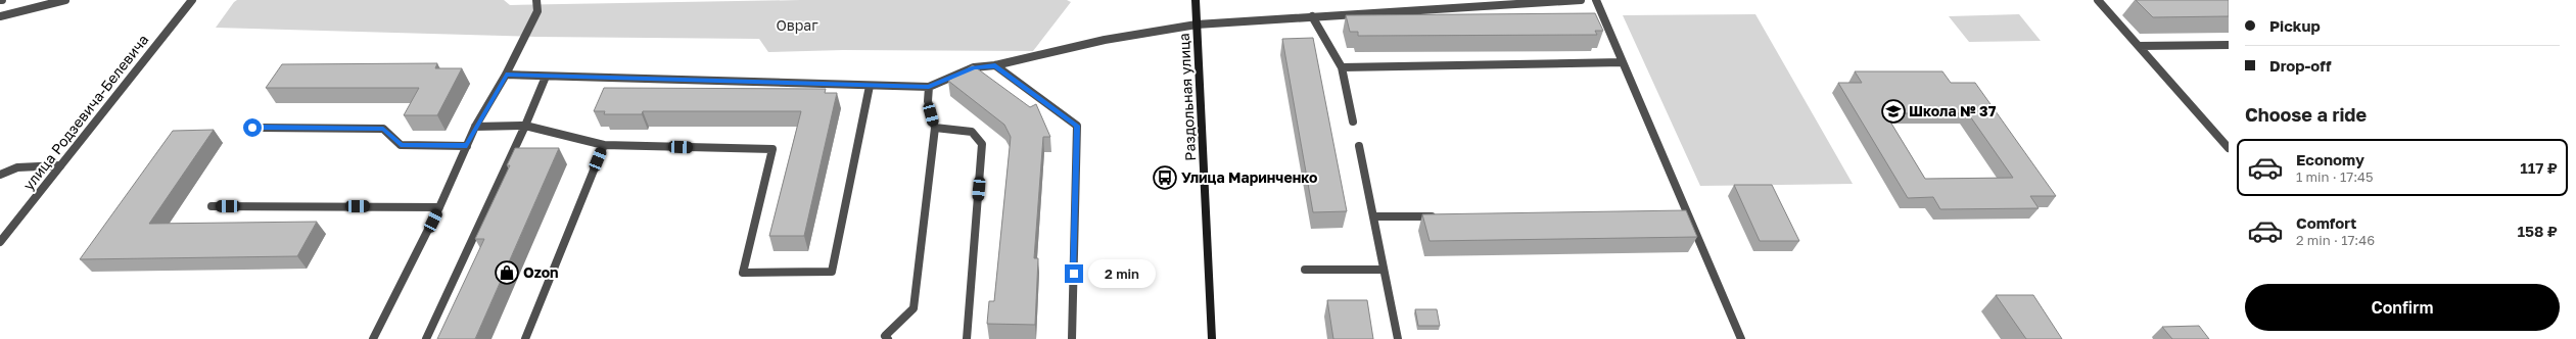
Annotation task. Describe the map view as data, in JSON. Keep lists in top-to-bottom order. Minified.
{"streets":{"main road":["Раздольная улица"],"street":["улица Родзевича-Белевича"]},"parks":["Овраг"],"places":{"school or university":["Школа № 37"],"bus stop":["Улица Маринченко"],"shop":["Ozon"]},"page":{"banner":["Pickup","Drop-off"],"heading":"Choose a ride","list":[{"name":"Economy","note":"1 min · 17:45","value":"117 ₽"},{"name":"Comfort","note":"2 min · 17:46","value":"158 ₽"}],"bubble":"2 min","buttons":"Confirm"}}
